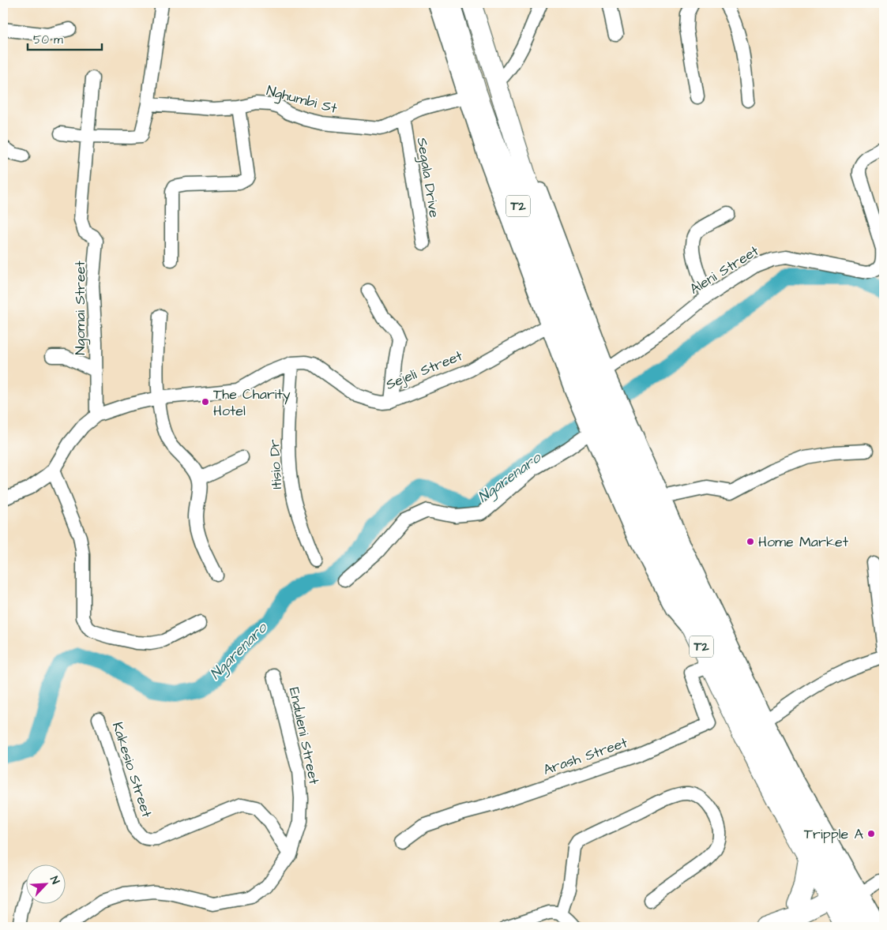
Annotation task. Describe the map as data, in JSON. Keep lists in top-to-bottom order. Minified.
{"streets":{"highway":["T2"],"street":["Nghumbi St","Segala Drive","Aleni Street","Ngomai Street","Sejeli Street","Itisio Dr","Enduleni Street","Arash Street","Kakesio Street"]},"crossings":[["Nghumbi St","Segala Drive"],["T2","Arash Street"],["Ngomai Street","Sejeli Street"],["Sejeli Street","Itisio Dr"],["Enduleni Street","Kakesio Street"]],"water":["Ngarenaro"],"places":["The Charity Hotel","Home Market","Tripple A"],"scale_bar":"50 m","north":"top right"}
